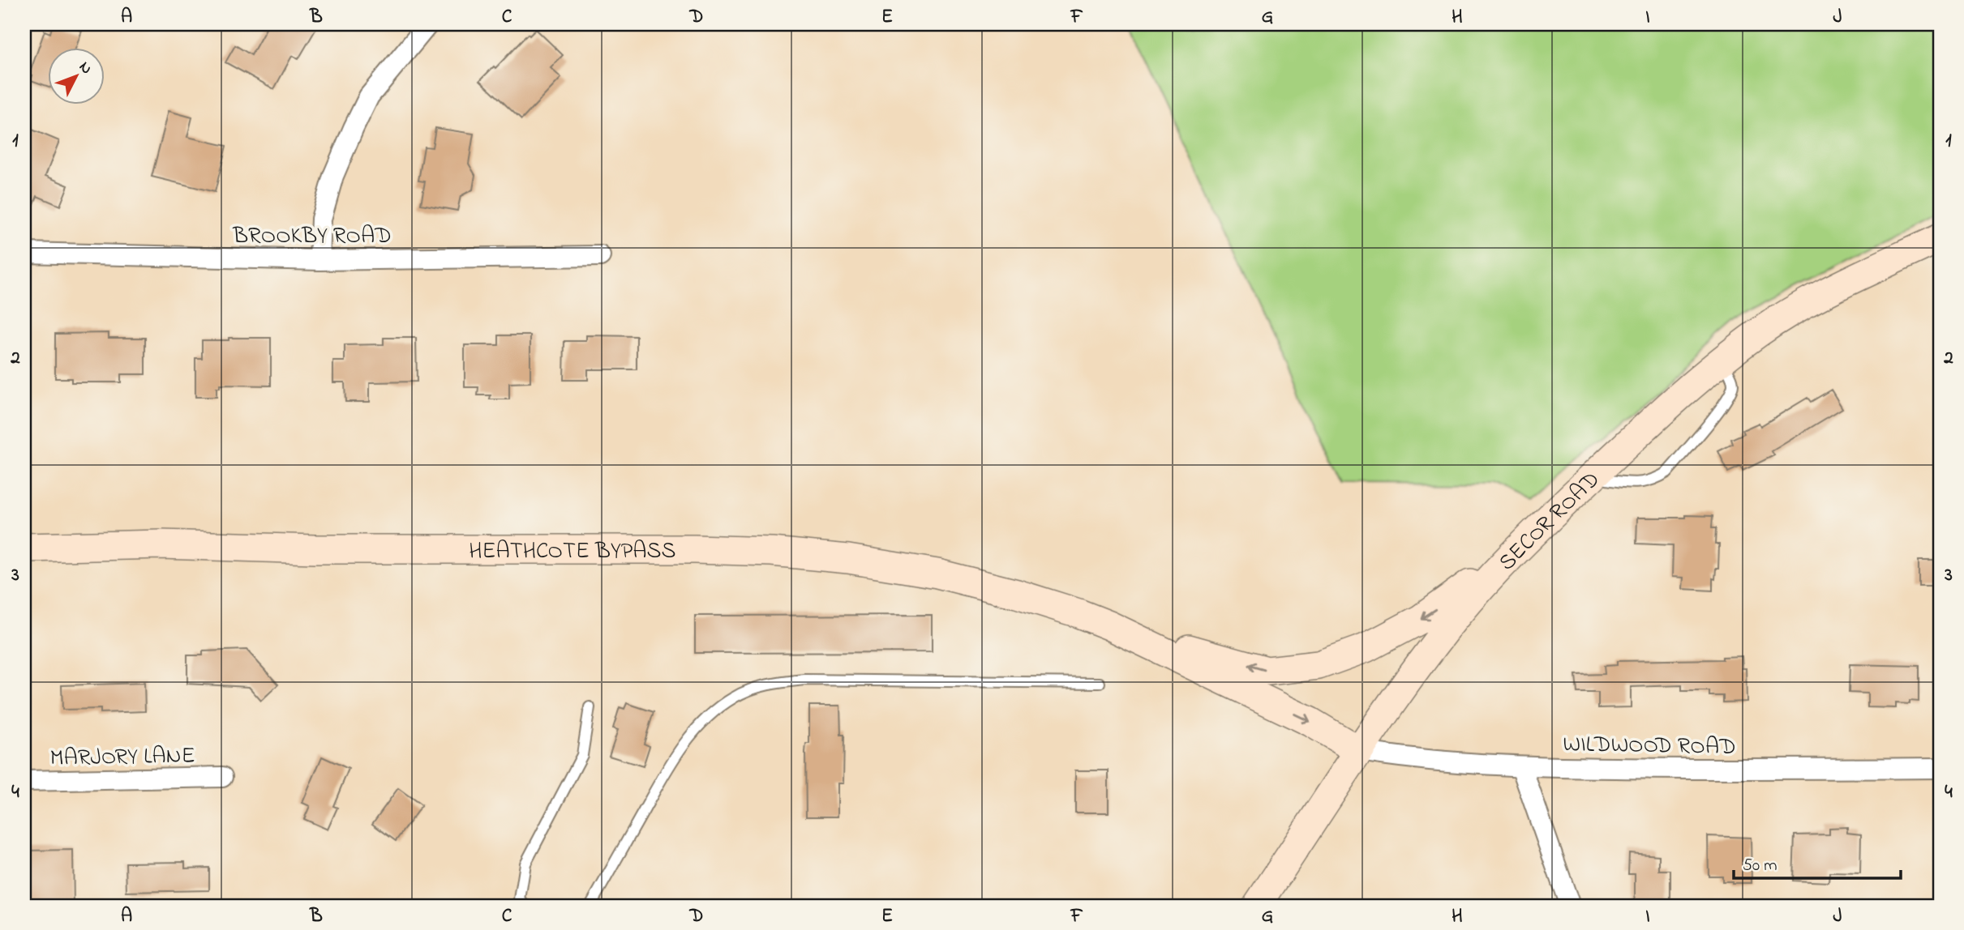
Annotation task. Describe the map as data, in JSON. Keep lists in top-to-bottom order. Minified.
{"streets":{"main road":["SECOR ROAD","HEATHCOTE BYPASS"],"street":["BROOKBY ROAD","WILDWOOD ROAD","MARJORY LANE"]},"crossings":[["SECOR ROAD","WILDWOOD ROAD"]],"scale_bar":"50 m","north":"top right","grid":{"columns":["A","B","C","D","E","F","G","H","I","J"],"rows":["1","2","3","4"]}}
